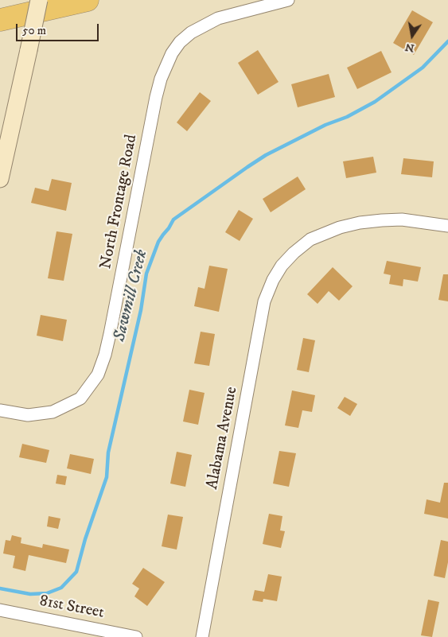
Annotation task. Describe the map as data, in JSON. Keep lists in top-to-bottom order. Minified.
{"streets":{"street":["North Frontage Road","Alabama Avenue","81st Street"]},"water":["Sawmill Creek"],"scale_bar":"50 m","north":"bottom"}
